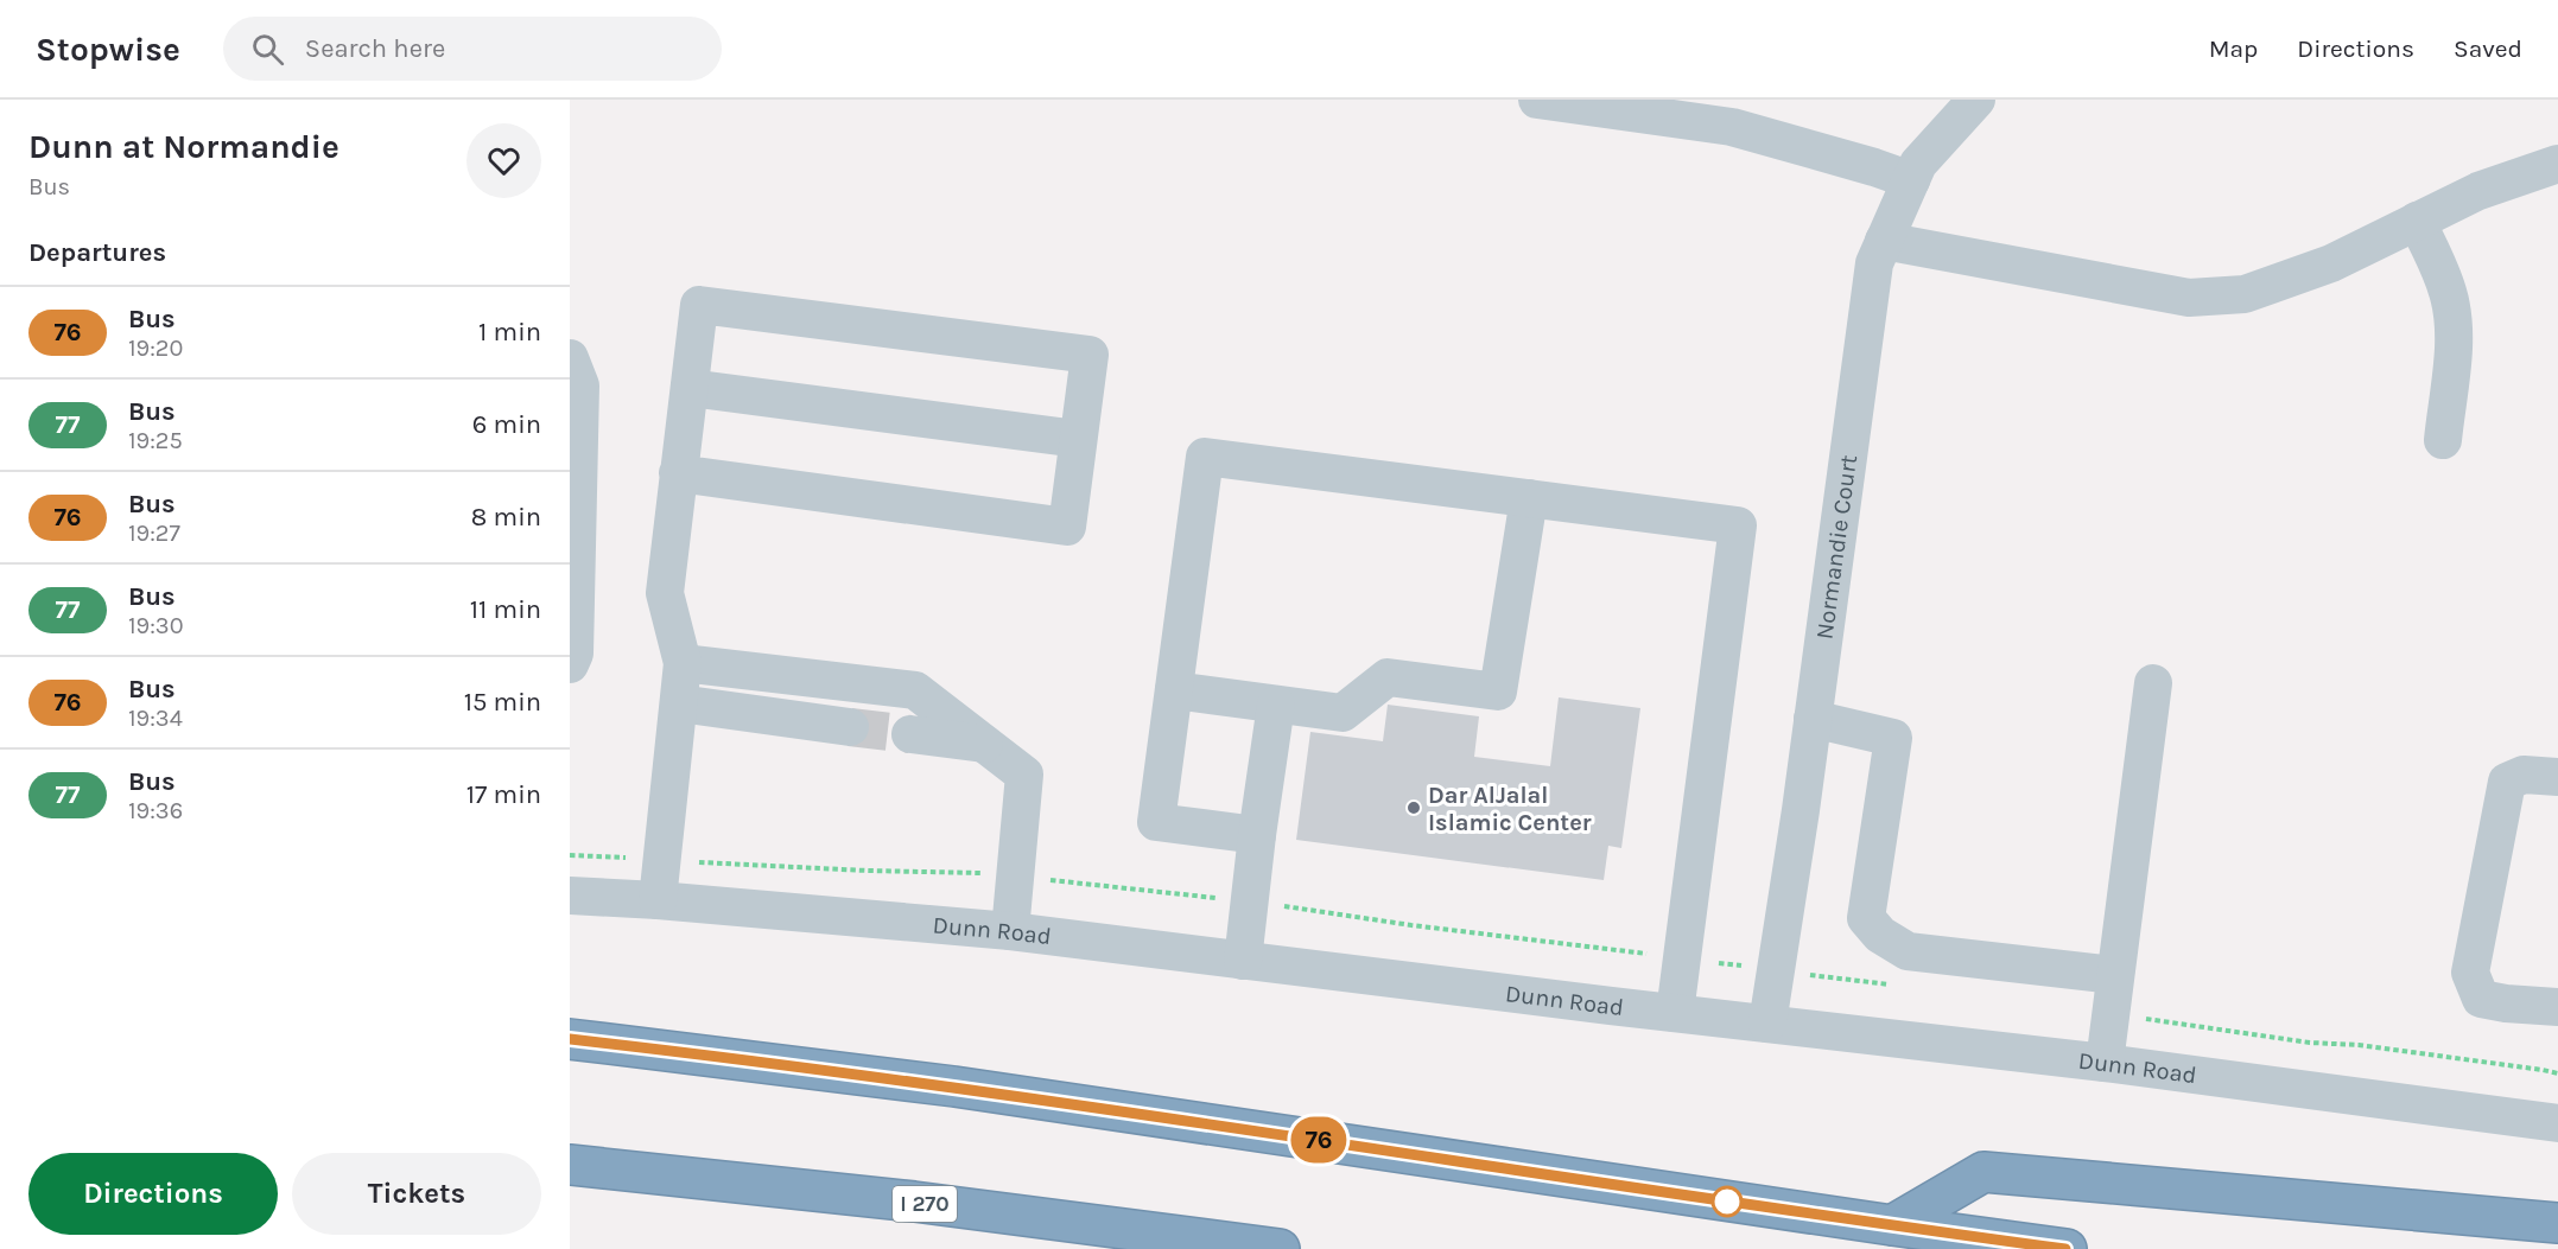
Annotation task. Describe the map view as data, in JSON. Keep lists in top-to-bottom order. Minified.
{"streets":{"highway":["I 270"],"street":["Normandie Court","Dunn Road"]},"crossings":[["Normandie Court","Dunn Road"]],"places":["Dar AlJalal Islamic Center"],"lines":["bus line 76"],"page":{"header":"Stopwise","search":"Search here","nav":["Map","Directions","Saved"],"heading":[["Dunn at Normandie","Bus"],"Departures"],"on_map":"76","list":[{"mark":"76","name":"Bus","note":"19:20","value":"1 min"},{"mark":"77","name":"Bus","note":"19:25","value":"6 min"},{"mark":"76","name":"Bus","note":"19:27","value":"8 min"},{"mark":"77","name":"Bus","note":"19:30","value":"11 min"},{"mark":"76","name":"Bus","note":"19:34","value":"15 min"},{"mark":"77","name":"Bus","note":"19:36","value":"17 min"}],"buttons":["Directions","Tickets"]}}
